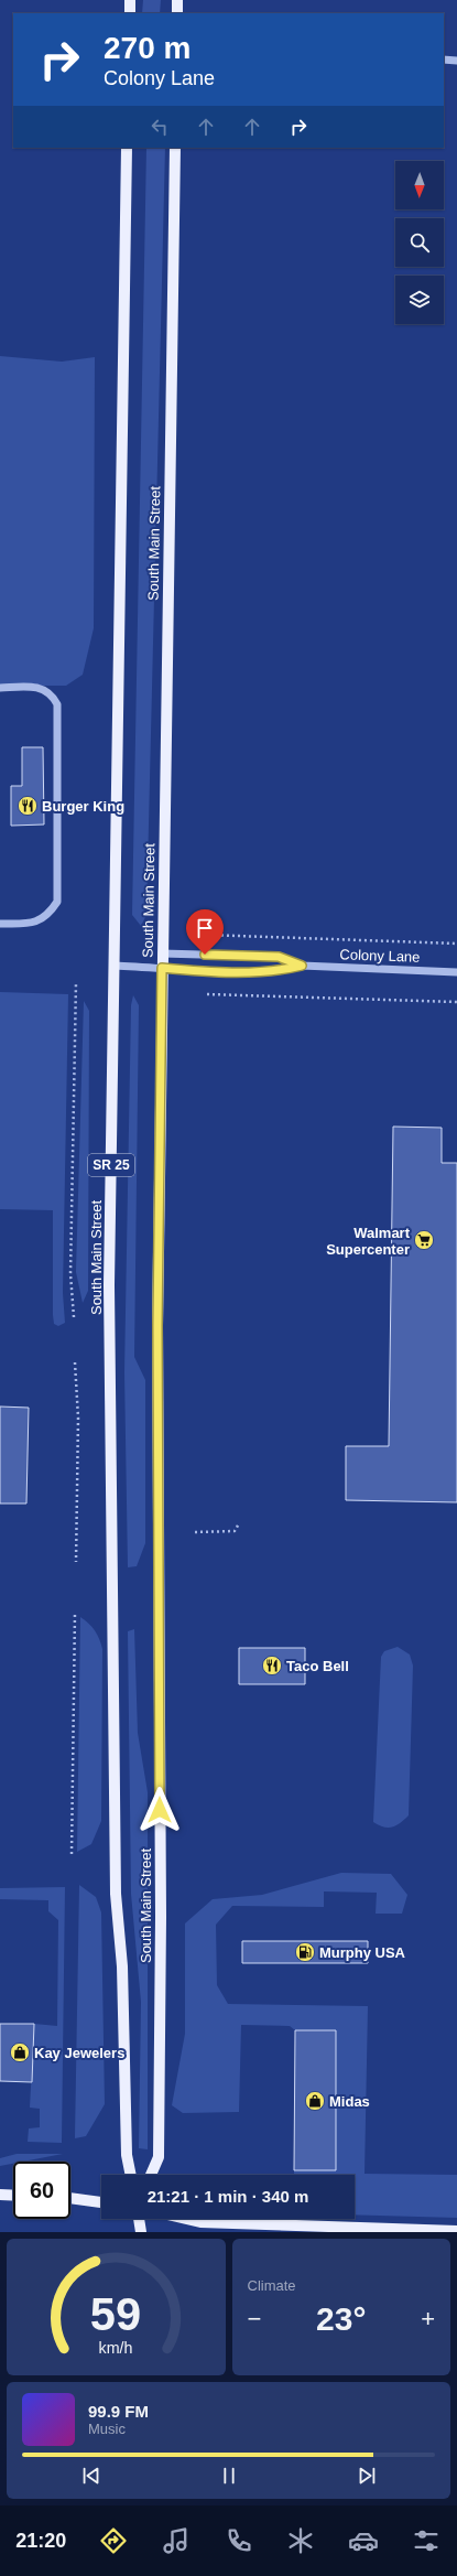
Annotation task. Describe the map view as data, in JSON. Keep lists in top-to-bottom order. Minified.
{"streets":{"main road":["South Main Street","SR 25"],"street":["Colony Lane"]},"crossings":[["South Main Street","Colony Lane"]],"places":{"restaurant":["Burger King","Taco Bell"],"supermarket":["Walmart Supercenter"],"fuel station":["Murphy USA"],"shop":["Kay Jewelers","Midas"]},"north":"bottom","page":{"turn":["270 m","Colony Lane"],"limit":"60","trip":"21:21 · 1 min · 340 m","tile":"Climate","heat":["−","23°","+"],"song":["99.9 FM","Music"],"tabs":"21:20","gauge":["59","km/h"]}}
